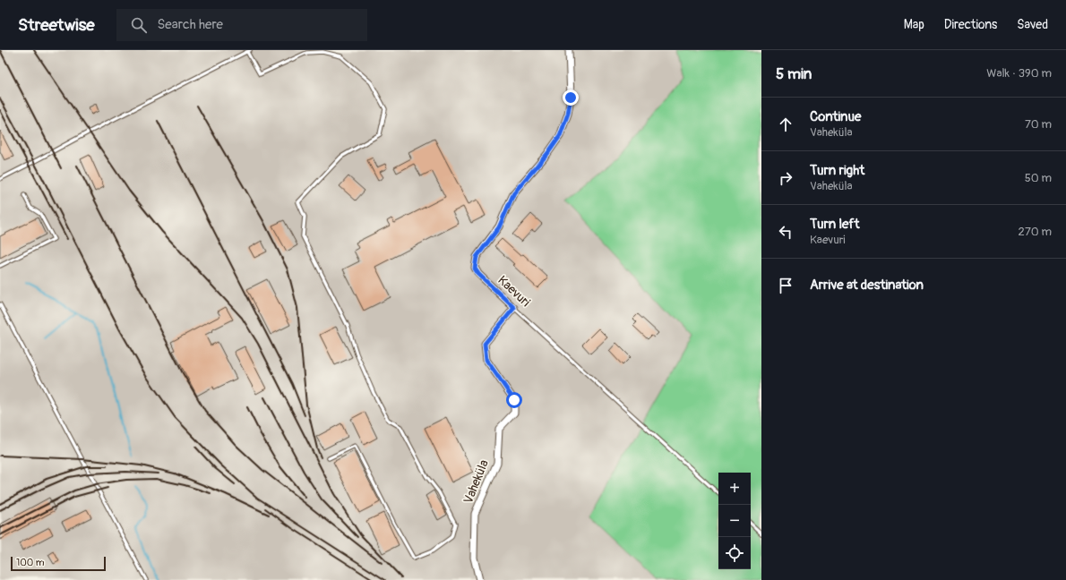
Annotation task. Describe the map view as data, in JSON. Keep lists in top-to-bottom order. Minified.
{"streets":{"street":["Kaevuri","Vaheküla"]},"crossings":[["Kaevuri","Vaheküla"]],"scale_bar":"100 m","page":{"header":"Streetwise","search":"Search here","nav":["Map","Directions","Saved"],"heading":["5 min","Walk · 390 m"],"list":[["Continue","Vaheküla","70 m"],["Turn right","Vaheküla","50 m"],["Turn left","Kaevuri","270 m"],"Arrive at destination"],"map_buttons":["+","−"],"scale":"100 m"}}
